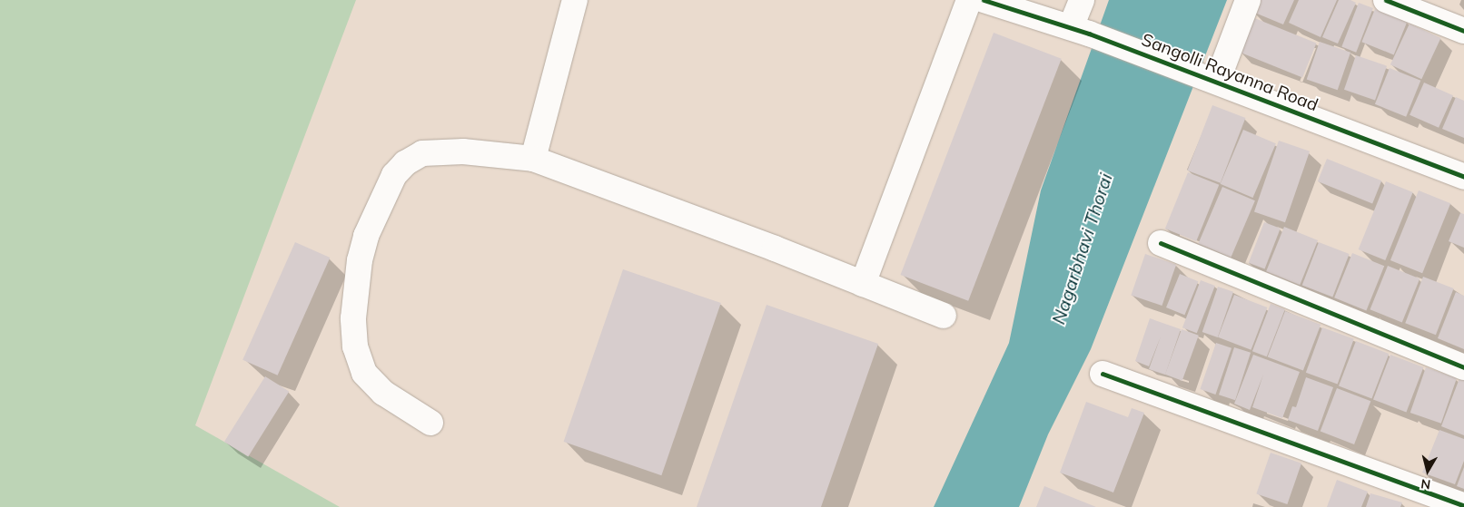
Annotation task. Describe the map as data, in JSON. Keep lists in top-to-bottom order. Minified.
{"streets":{"street":["Sangolli Rayanna Road"]},"water":["Nagarbhavi Thorai"],"north":"bottom"}
